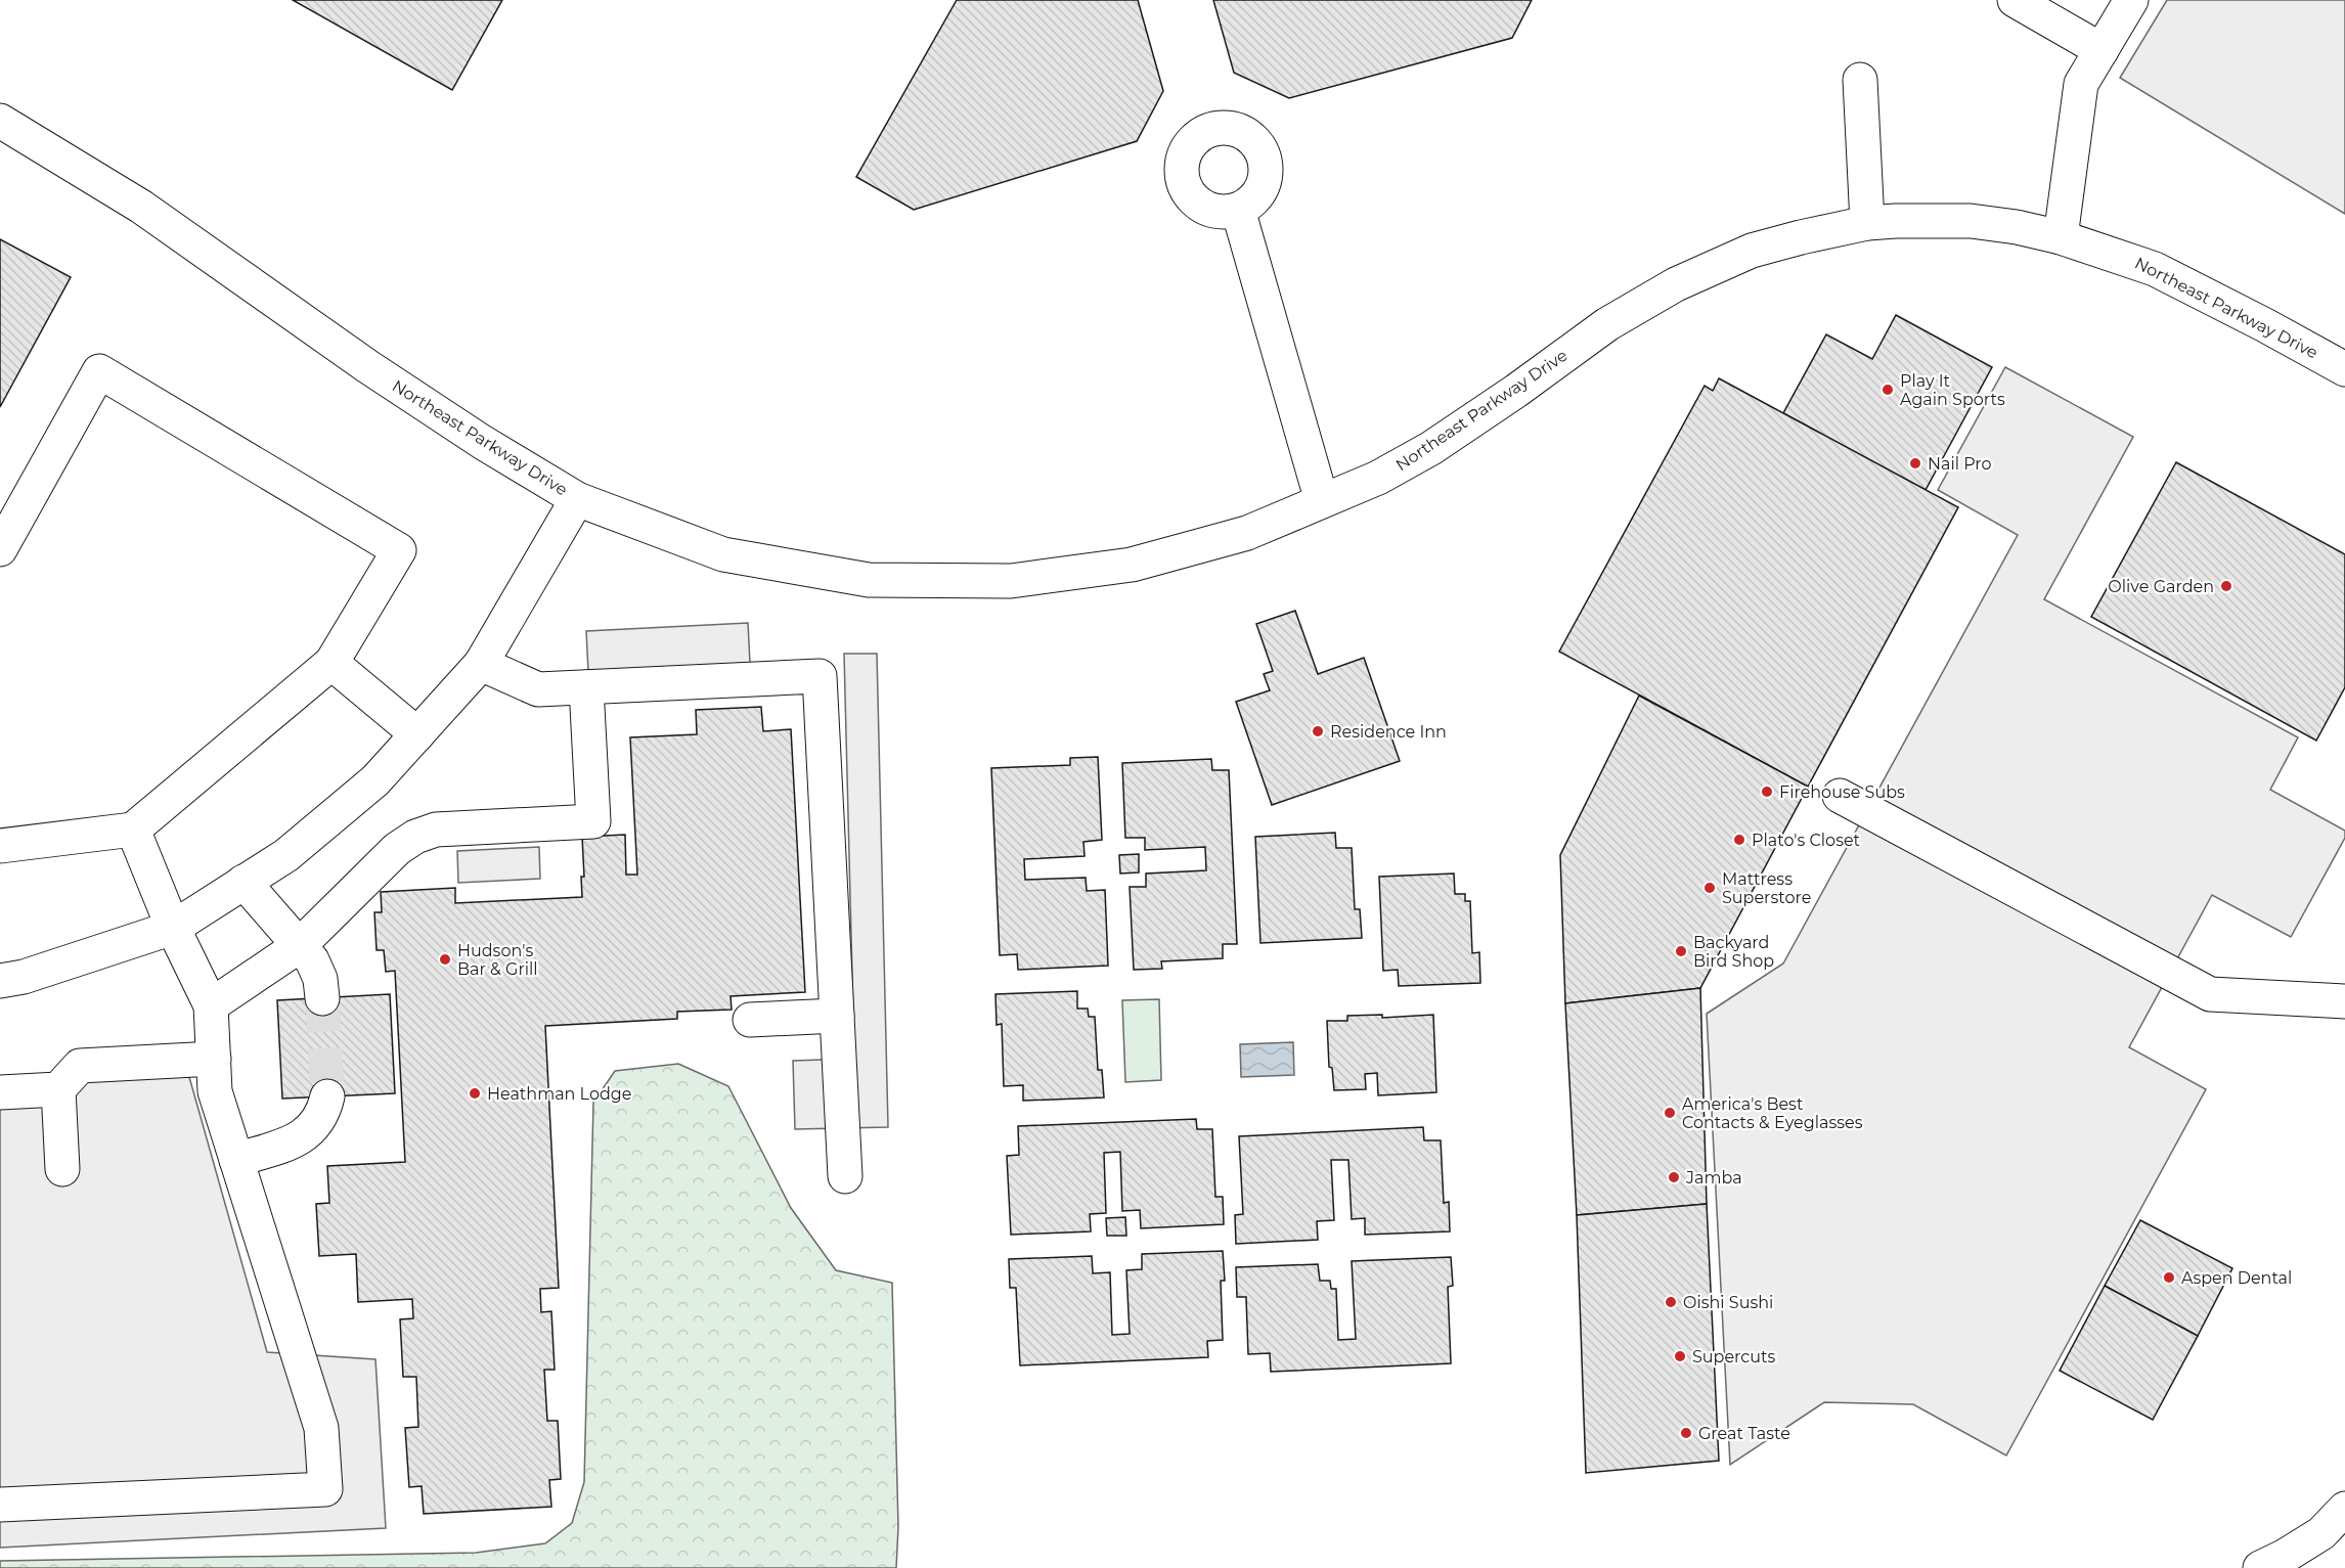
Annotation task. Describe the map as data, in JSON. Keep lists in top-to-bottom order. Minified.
{"streets":{"main road":["Northeast Parkway Drive"]},"places":["Play It Again Sports","Nail Pro","Olive Garden","Residence Inn","Firehouse Subs","Plato's Closet","Mattress Superstore","Backyard Bird Shop","Hudson's Bar & Grill","Heathman Lodge","America's Best Contacts & Eyeglasses","Jamba","Aspen Dental","Oishi Sushi","Supercuts","Great Taste"]}
